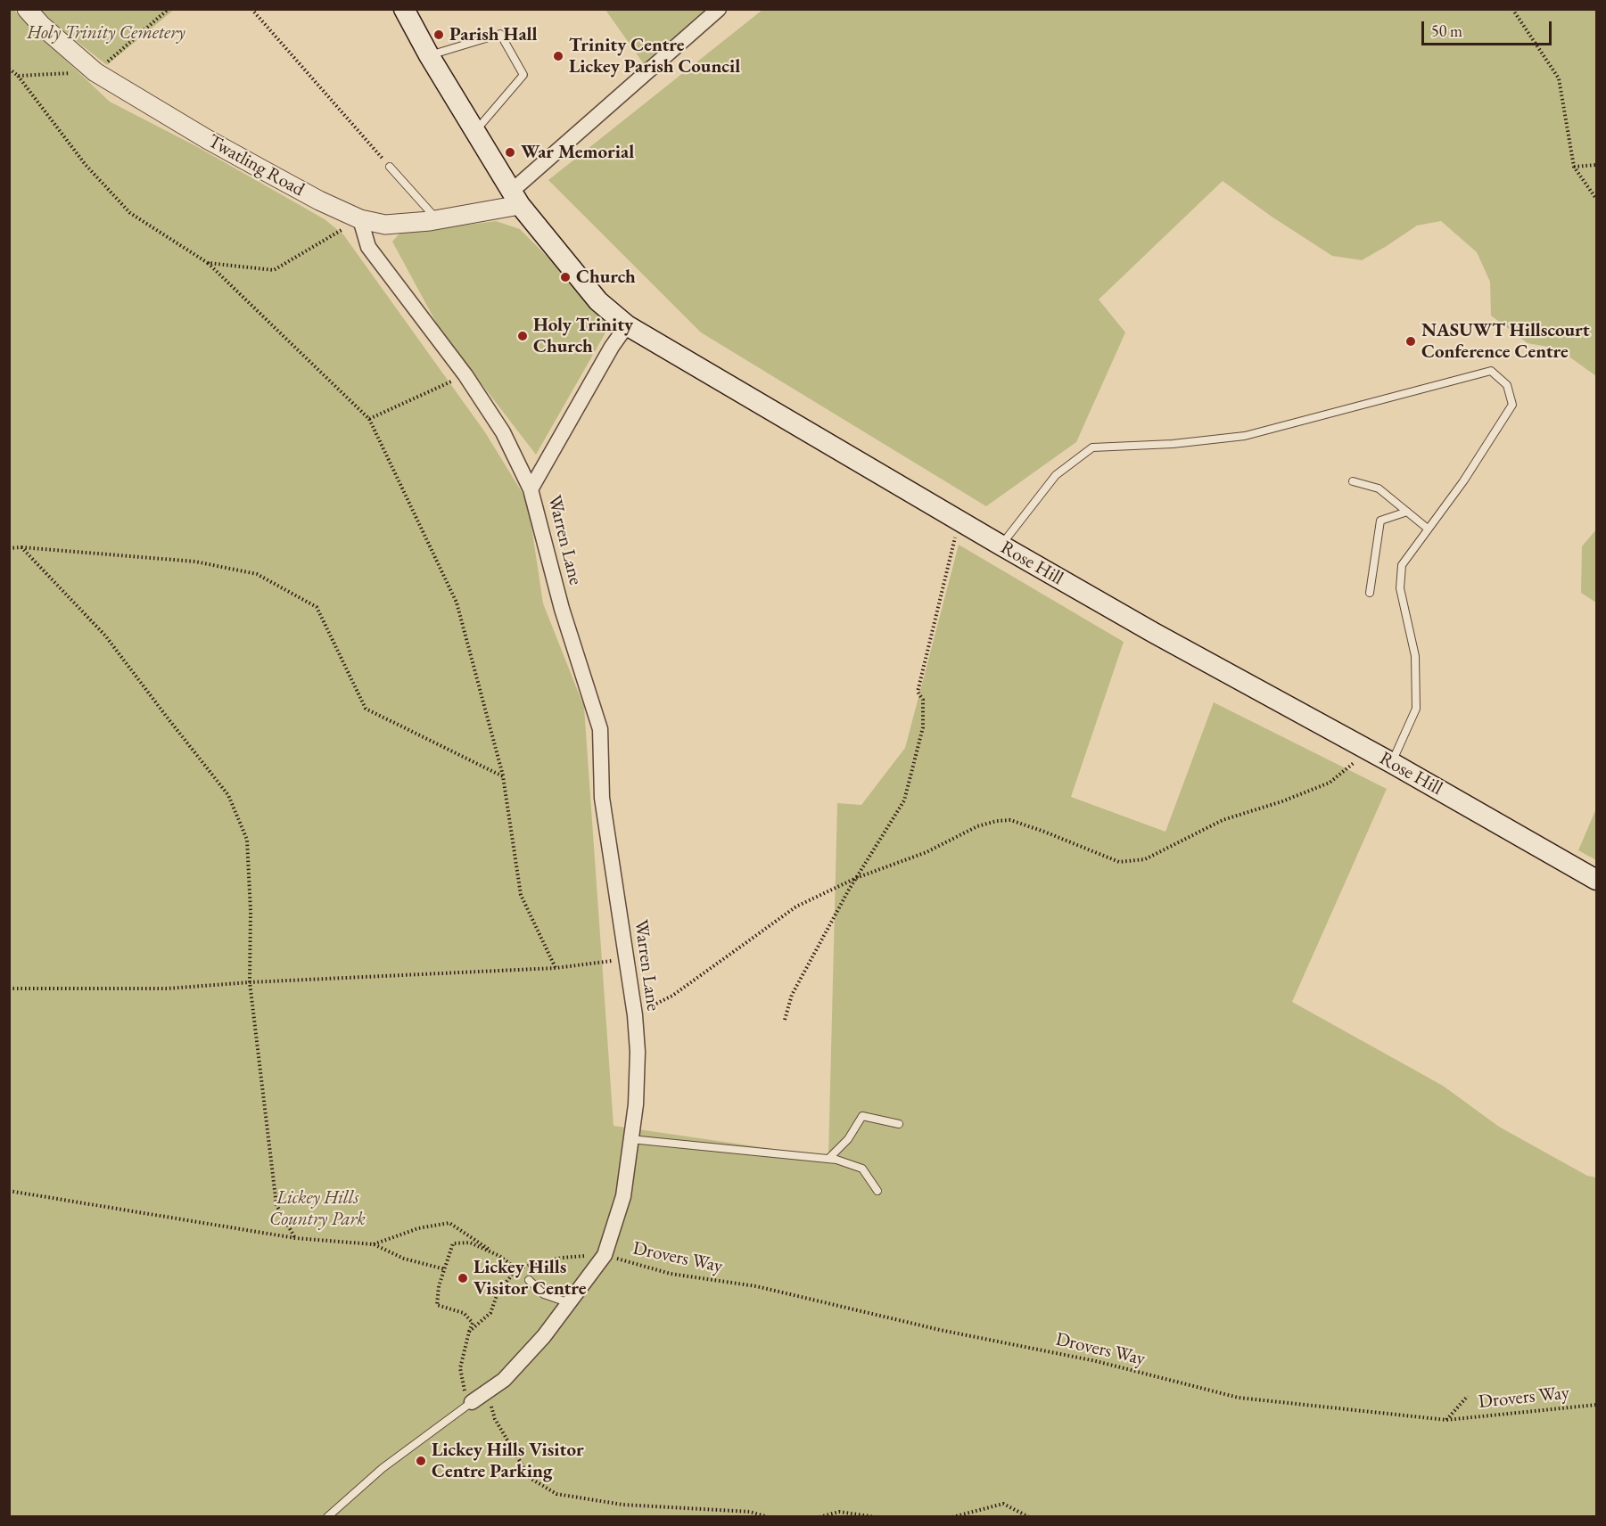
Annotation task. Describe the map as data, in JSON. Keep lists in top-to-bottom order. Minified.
{"streets":{"main road":["Rose Hill"],"street":["Twatling Road","Warren Lane"],"path":["Drovers Way"]},"crossings":[["Twatling Road","Warren Lane"],["Twatling Road","Rose Hill"],["Warren Lane","Rose Hill"],["Warren Lane","Drovers Way"]],"parks":["Holy Trinity Cemetery","Lickey Hills Country Park"],"places":["Parish Hall","Trinity Centre Lickey Parish Council","War Memorial","Church","Holy Trinity Church","NASUWT Hillscourt Conference Centre","Lickey Hills Visitor Centre","Lickey Hills Visitor Centre Parking"],"scale_bar":"50 m"}
